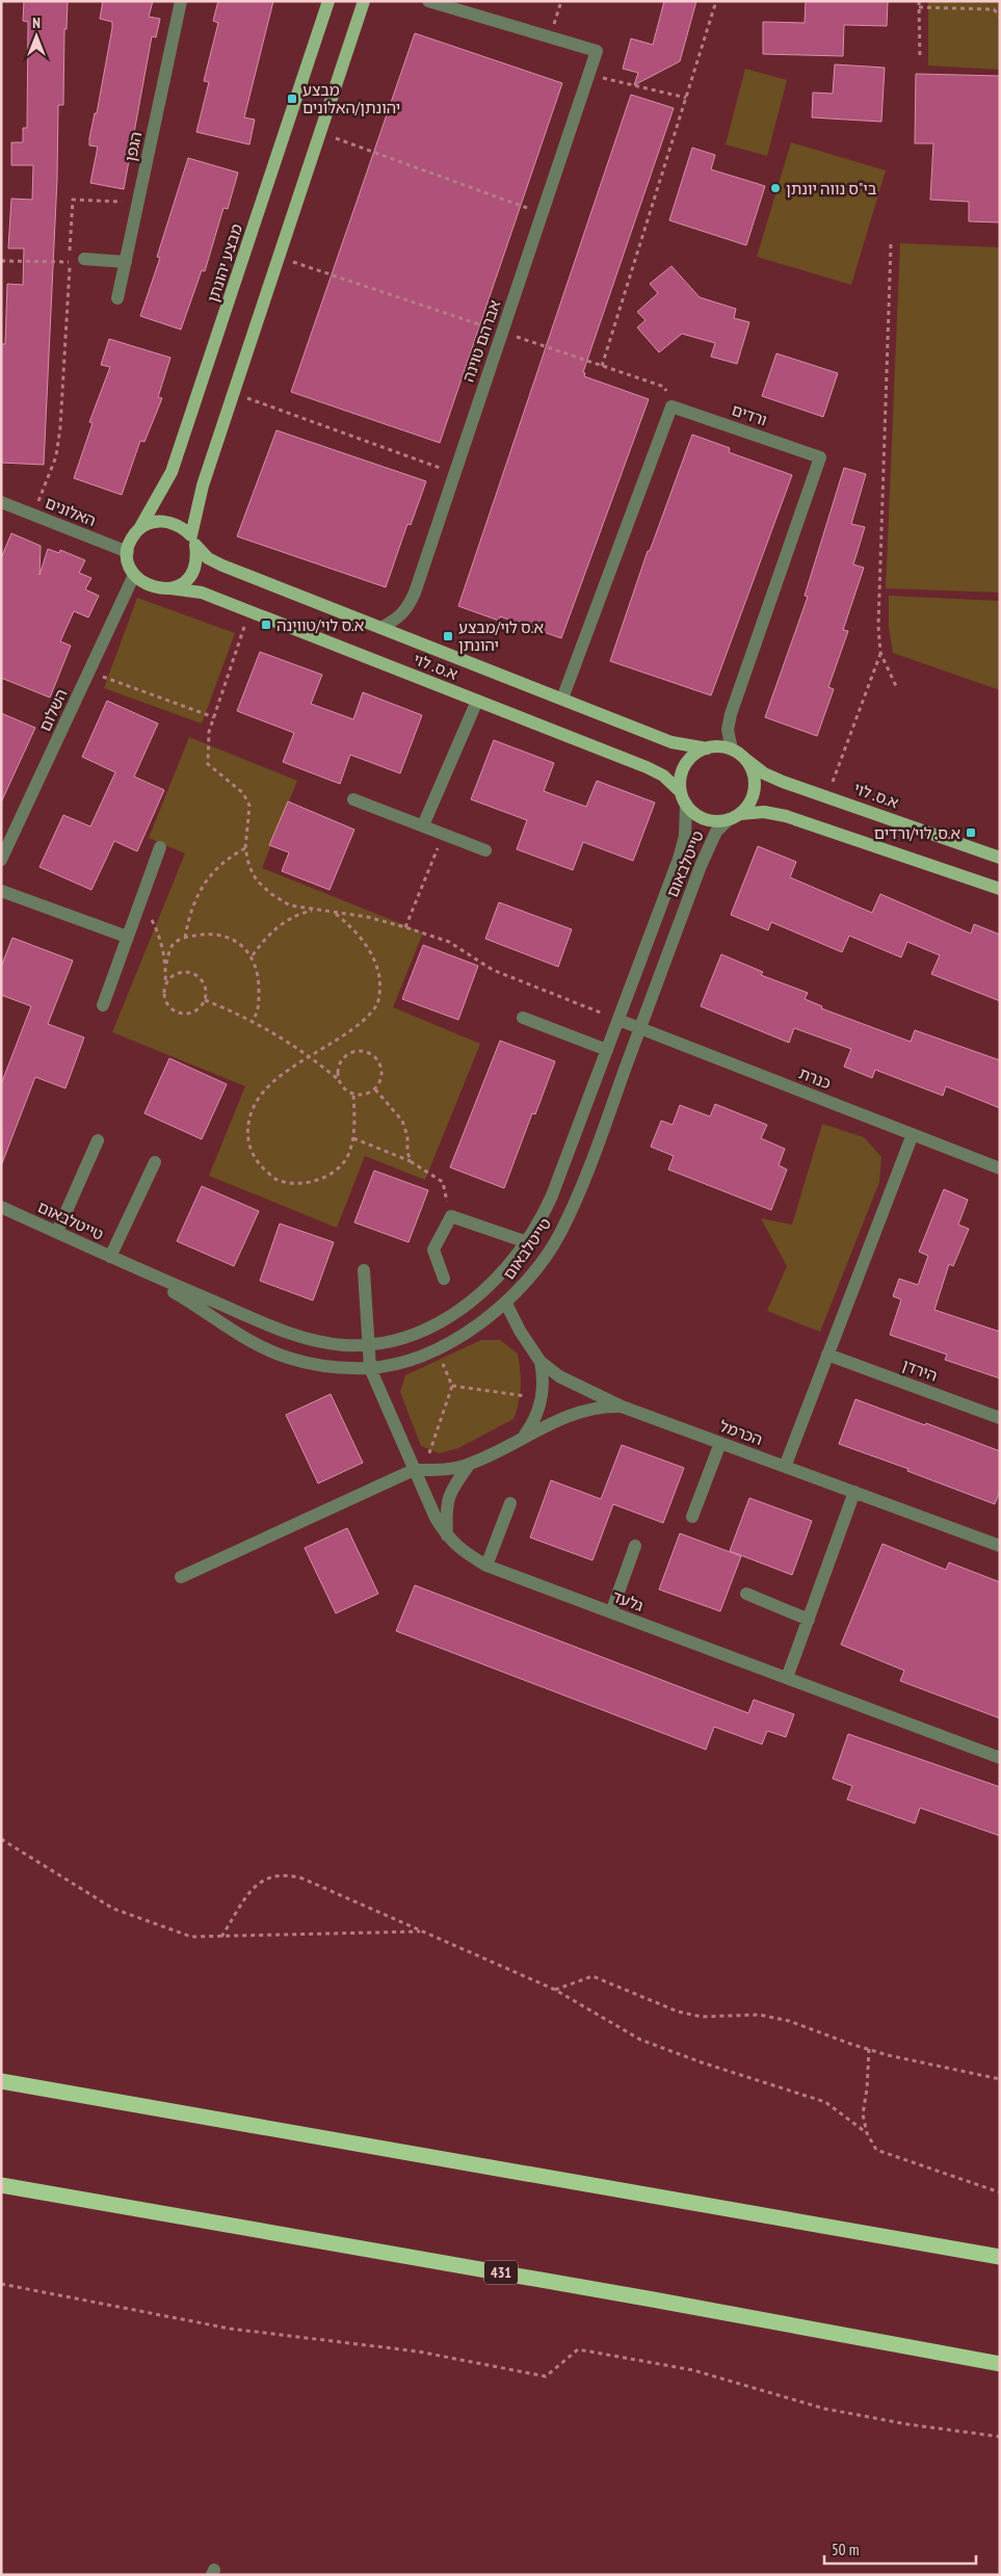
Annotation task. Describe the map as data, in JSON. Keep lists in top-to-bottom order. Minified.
{"streets":{"highway":["431"],"main road":["מבצע יהונתן","א.ס. לוי"],"street":["הגפן","אברהם טוינה","ורדים","האלונים","השלום","טייטלבאום","כנרת","הירדן","הכרמל","גלעד"]},"crossings":[["מבצע יהונתן","האלונים"],["מבצע יהונתן","א.ס. לוי"],["מבצע יהונתן","השלום"],["אברהם טוינה","א.ס. לוי"],["ורדים","א.ס. לוי"],["ורדים","טייטלבאום"],["האלונים","א.ס. לוי"],["האלונים","השלום"],["א.ס. לוי","השלום"],["א.ס. לוי","טייטלבאום"],["טייטלבאום","כנרת"],["טייטלבאום","הכרמל"],["טייטלבאום","גלעד"]],"places":{"transit":["מבצע יהונתן/האלונים","א.ס לוי/טווינה","א.ס לוי/מבצע יהונתן","א.ס. לוי/ורדים"],"other":["בי\"ס נווה יונתן"]},"scale_bar":"50 m","north":"top"}
